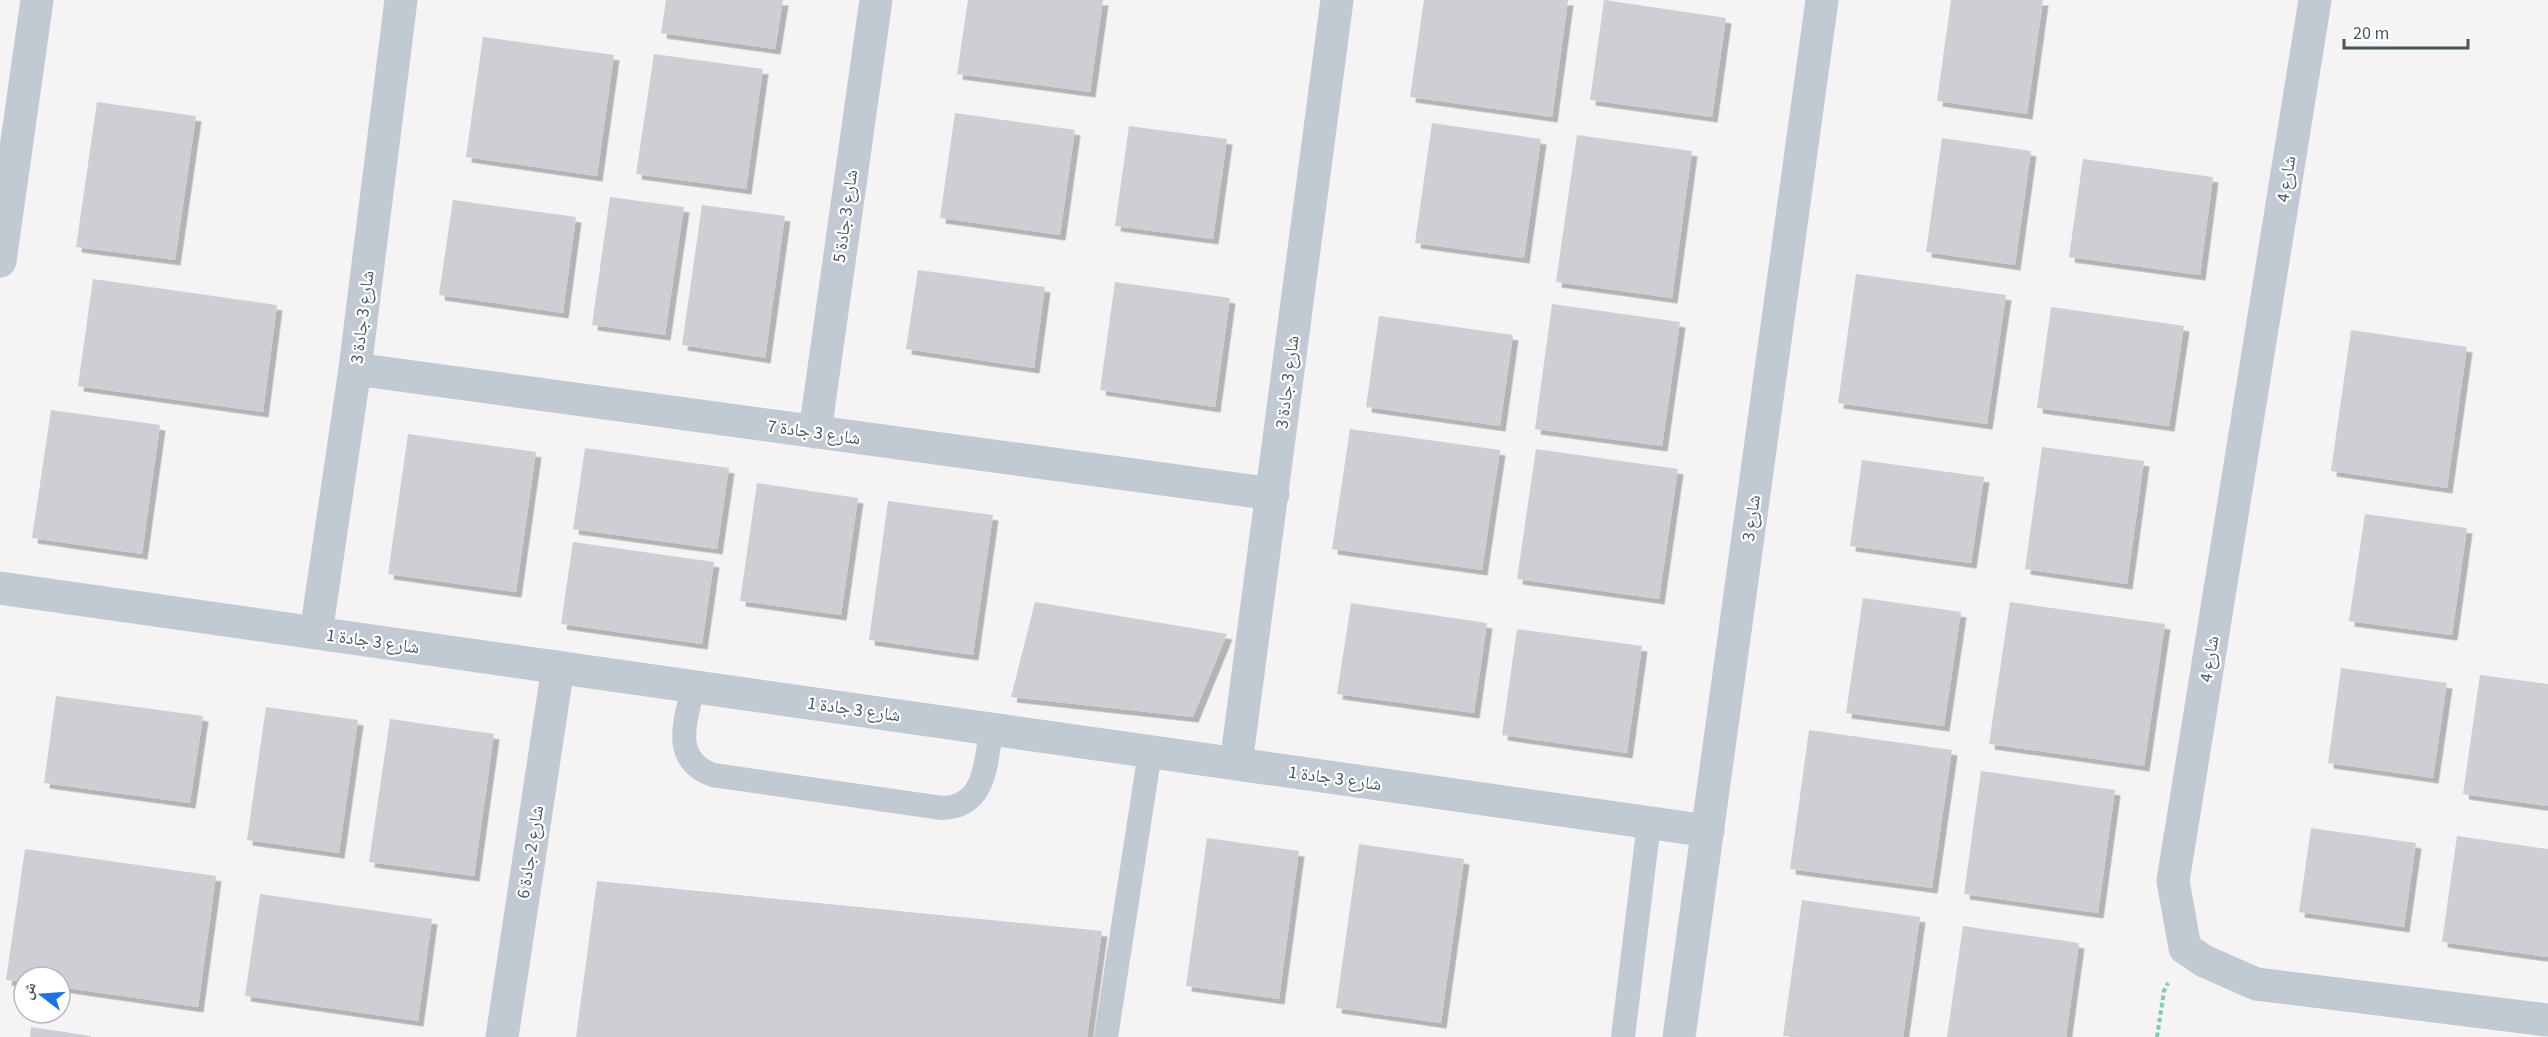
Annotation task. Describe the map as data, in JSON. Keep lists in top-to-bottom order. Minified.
{"streets":{"street":["شارع 4","شارع 3 جادة 5","شارع 3 جادة 3","شارع 3 جادة 7","شارع 3","شارع 3 جادة 1","شارع 2 جادة 6"]},"crossings":[["شارع 3 جادة 5","شارع 3 جادة 7"],["شارع 3 جادة 3","شارع 3 جادة 7"],["شارع 3 جادة 3","شارع 3 جادة 1"],["شارع 3","شارع 3 جادة 1"],["شارع 3 جادة 1","شارع 2 جادة 6"]],"scale_bar":"20 m","north":"left"}
